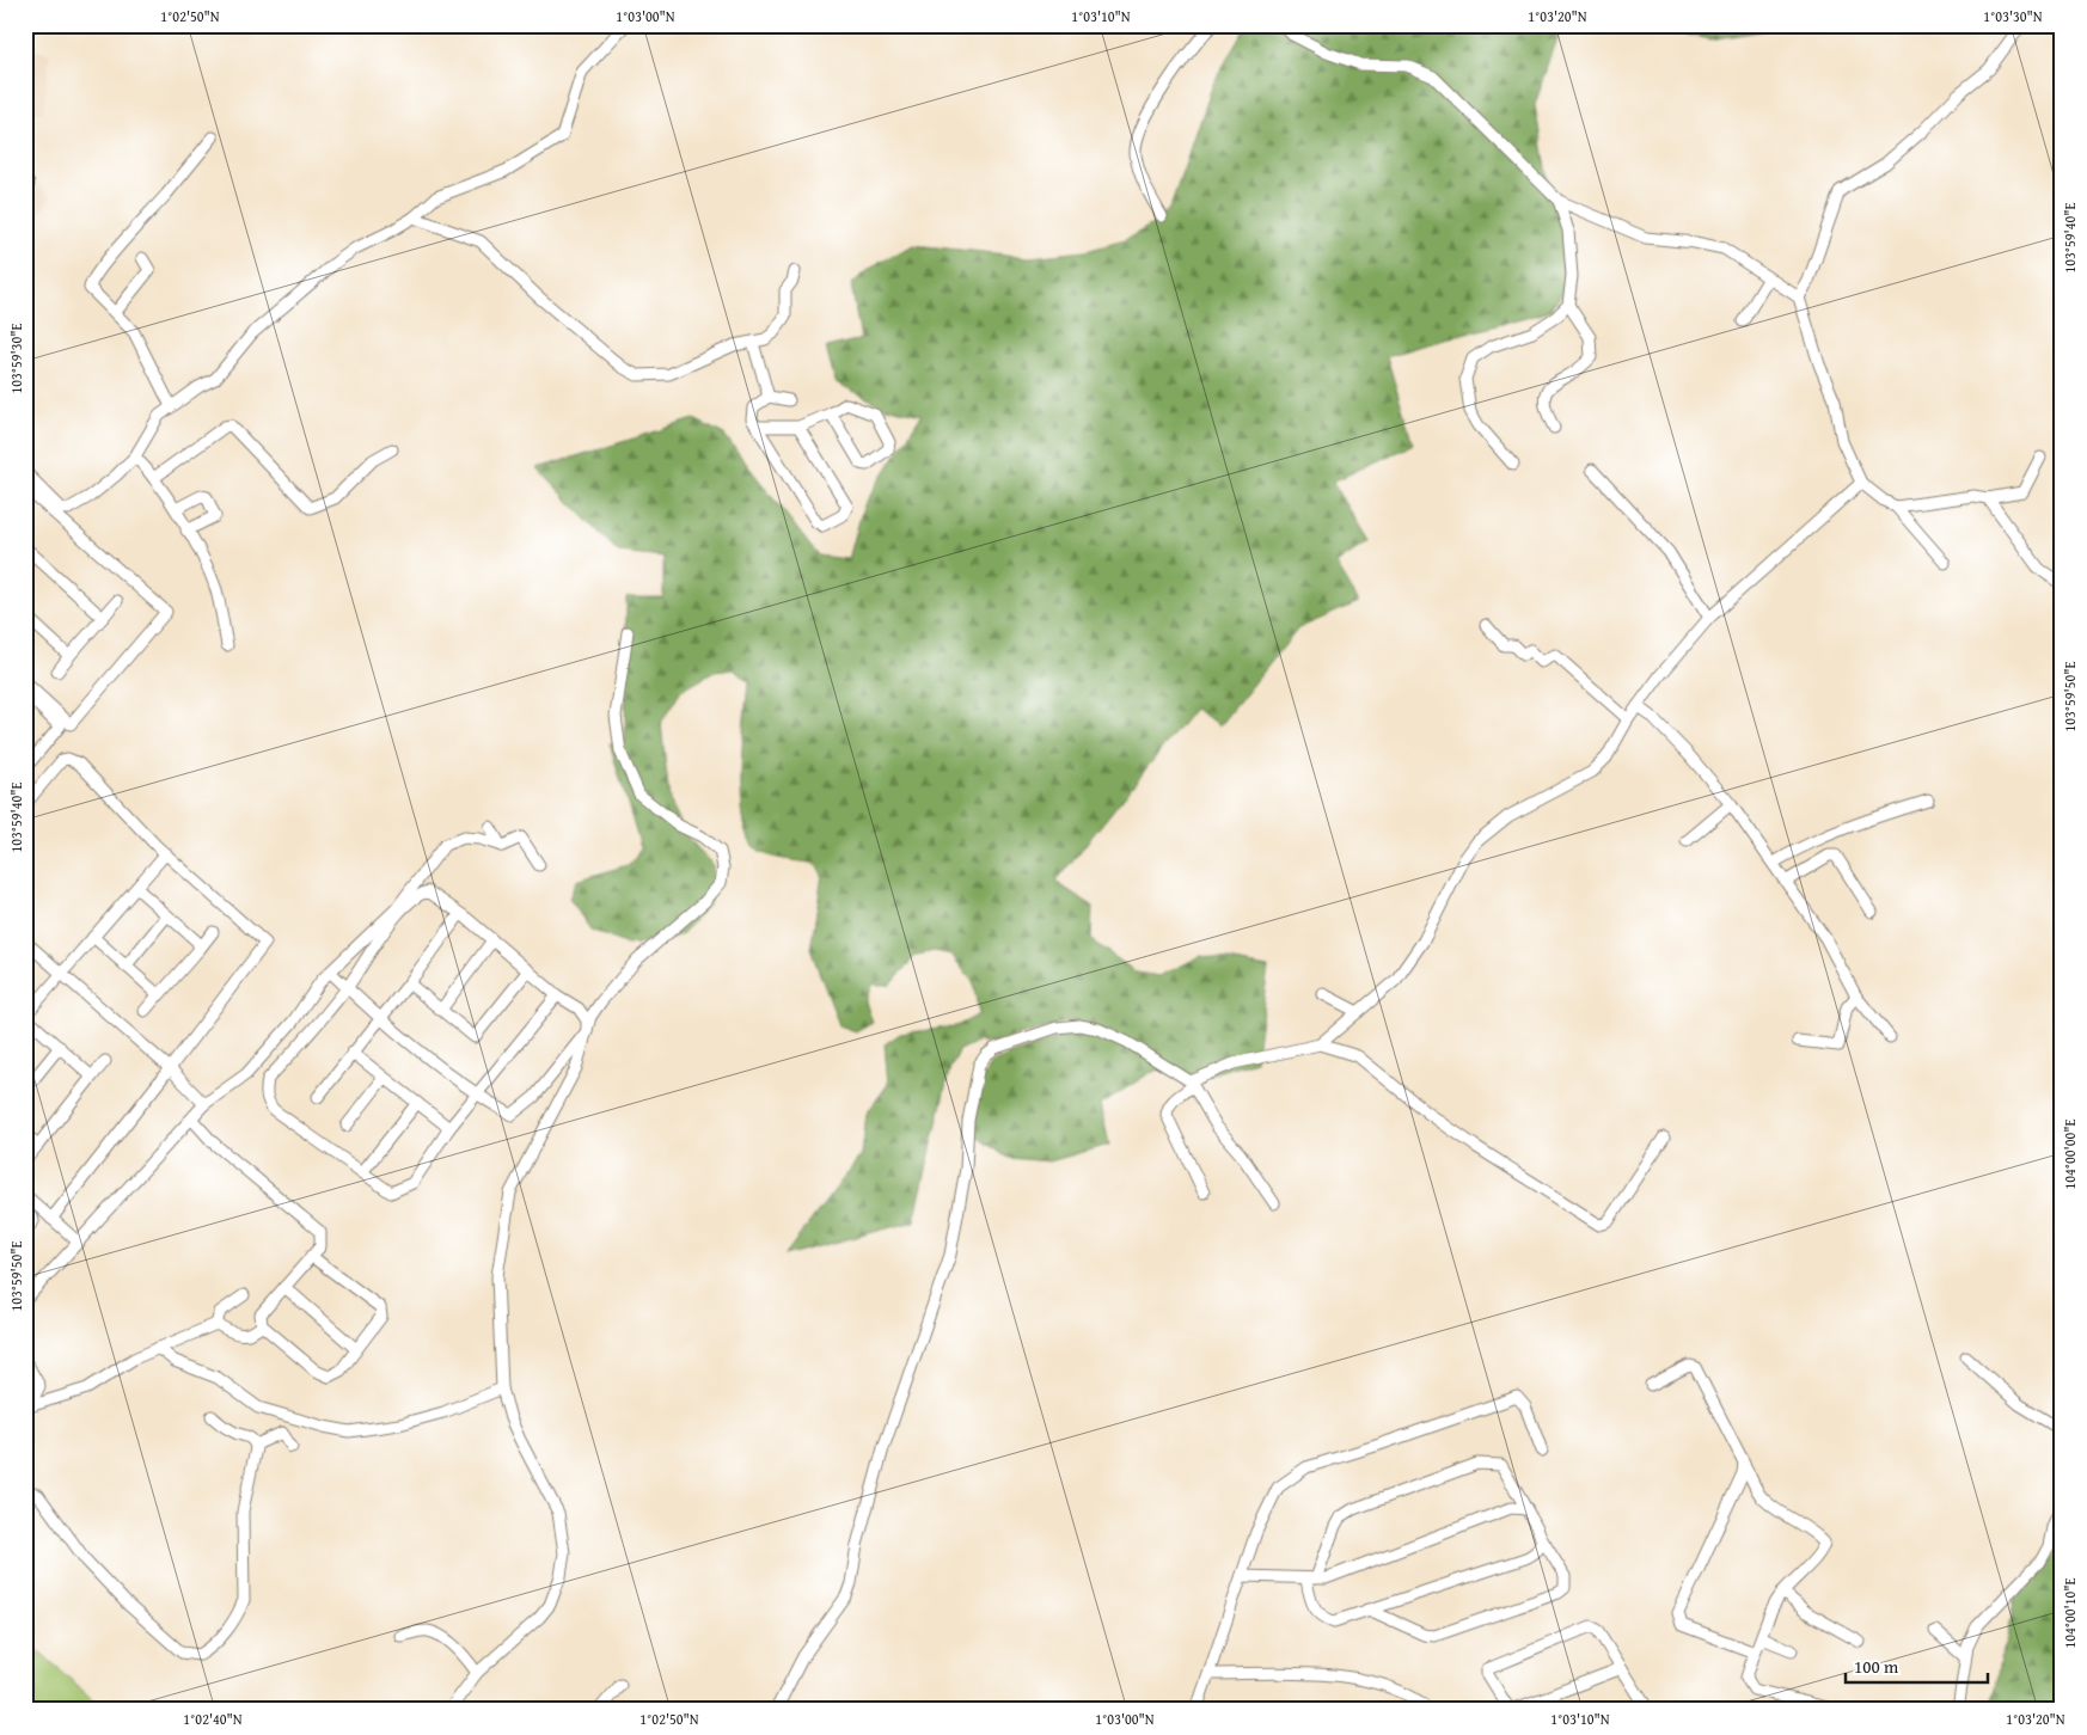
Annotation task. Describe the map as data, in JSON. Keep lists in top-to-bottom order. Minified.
{"scale_bar":"100 m","coordinates":["1°02'50\"N","1°03'00\"N","1°03'10\"N","1°03'20\"N","1°03'30\"N","103°59'40\"E","103°59'30\"E","103°59'50\"E","104°00'00\"E","104°00'10\"E","1°02'40\"N"]}
